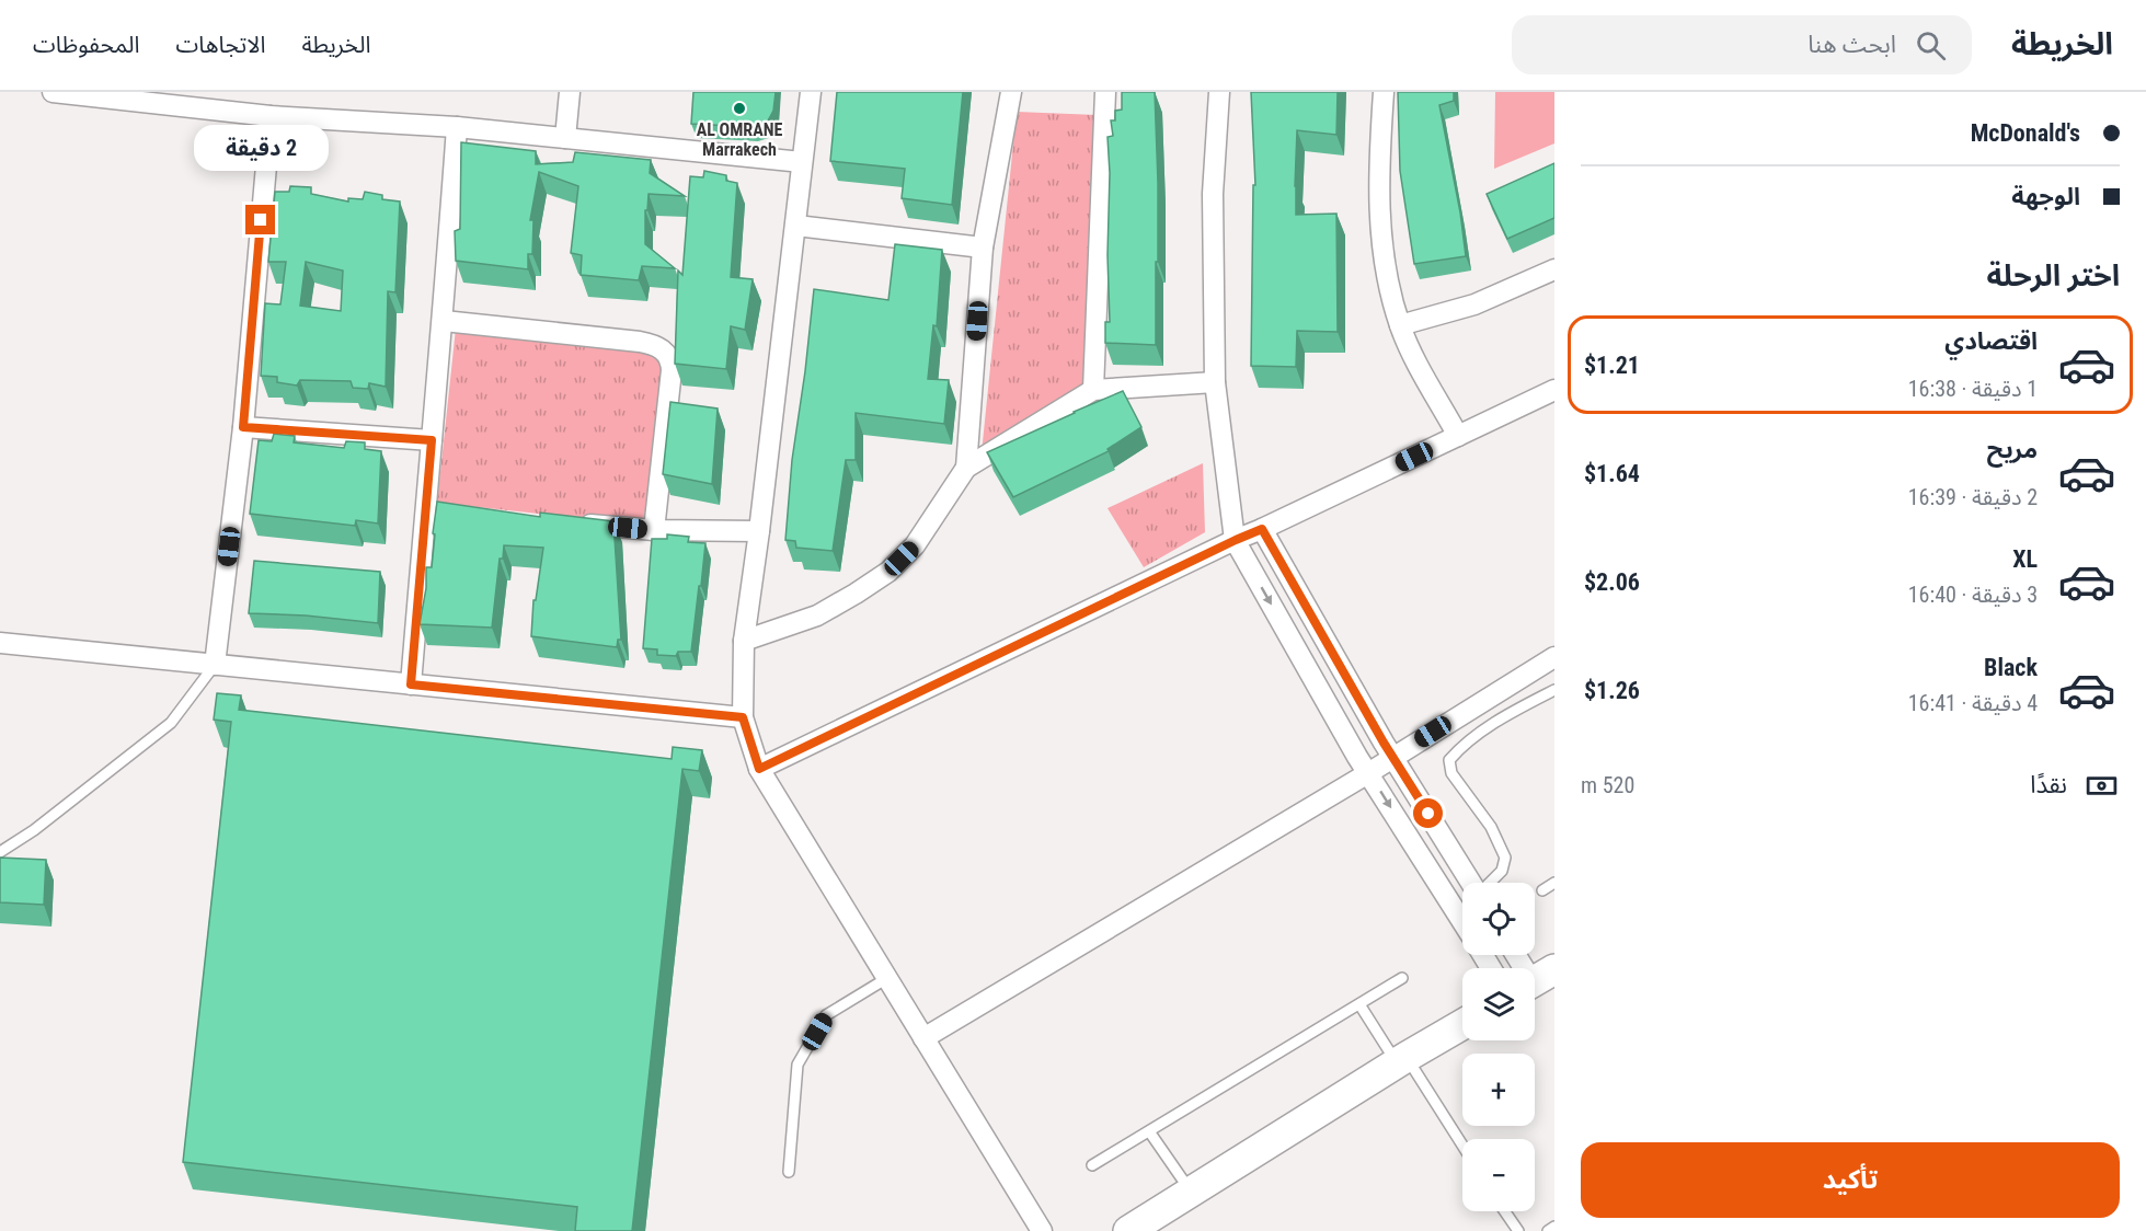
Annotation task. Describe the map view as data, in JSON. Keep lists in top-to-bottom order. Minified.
{"places":["AL OMRANE Marrakech"],"page":{"header":"الخريطة","search":"ابحث هنا","nav":["الخريطة","الاتجاهات","المحفوظات"],"banner":["McDonald's","الوجهة"],"bubble":"2 دقيقة","heading":"اختر الرحلة","list":[{"name":"اقتصادي","note":"1 دقيقة · 16:38","value":"$1.21"},{"name":"مريح","note":"2 دقيقة · 16:39","value":"$1.64"},{"name":"XL","note":"3 دقيقة · 16:40","value":"$2.06"},{"name":"Black","note":"4 دقيقة · 16:41","value":"$1.26"}],"pay":["نقدًا","520 m"],"map_buttons":["+","−"],"buttons":"تأكيد"}}
